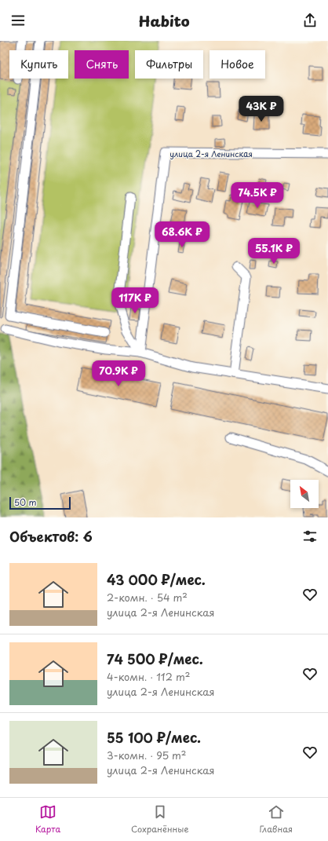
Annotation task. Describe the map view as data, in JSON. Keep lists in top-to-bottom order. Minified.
{"streets":{"street":["улица 2-я Ленинская"]},"scale_bar":"50 m","north":"top left","page":{"header":"Habito","chip":["Купить","Снять","Фильтры","Новое"],"price":["43K ₽","74.5K ₽","68.6K ₽","55.1K ₽","117K ₽","70.9K ₽"],"scale":"50 m","heading":"Объектов: 6","list":[{"name":"43 000 ₽/мес.","note":"2-комн. · 54 m² · улица 2-я Ленинская"},{"name":"74 500 ₽/мес.","note":"4-комн. · 112 m² · улица 2-я Ленинская"},{"name":"55 100 ₽/мес.","note":"3-комн. · 95 m² · улица 2-я Ленинская"}],"tabs":["Карта","Сохранённые","Главная"]}}
